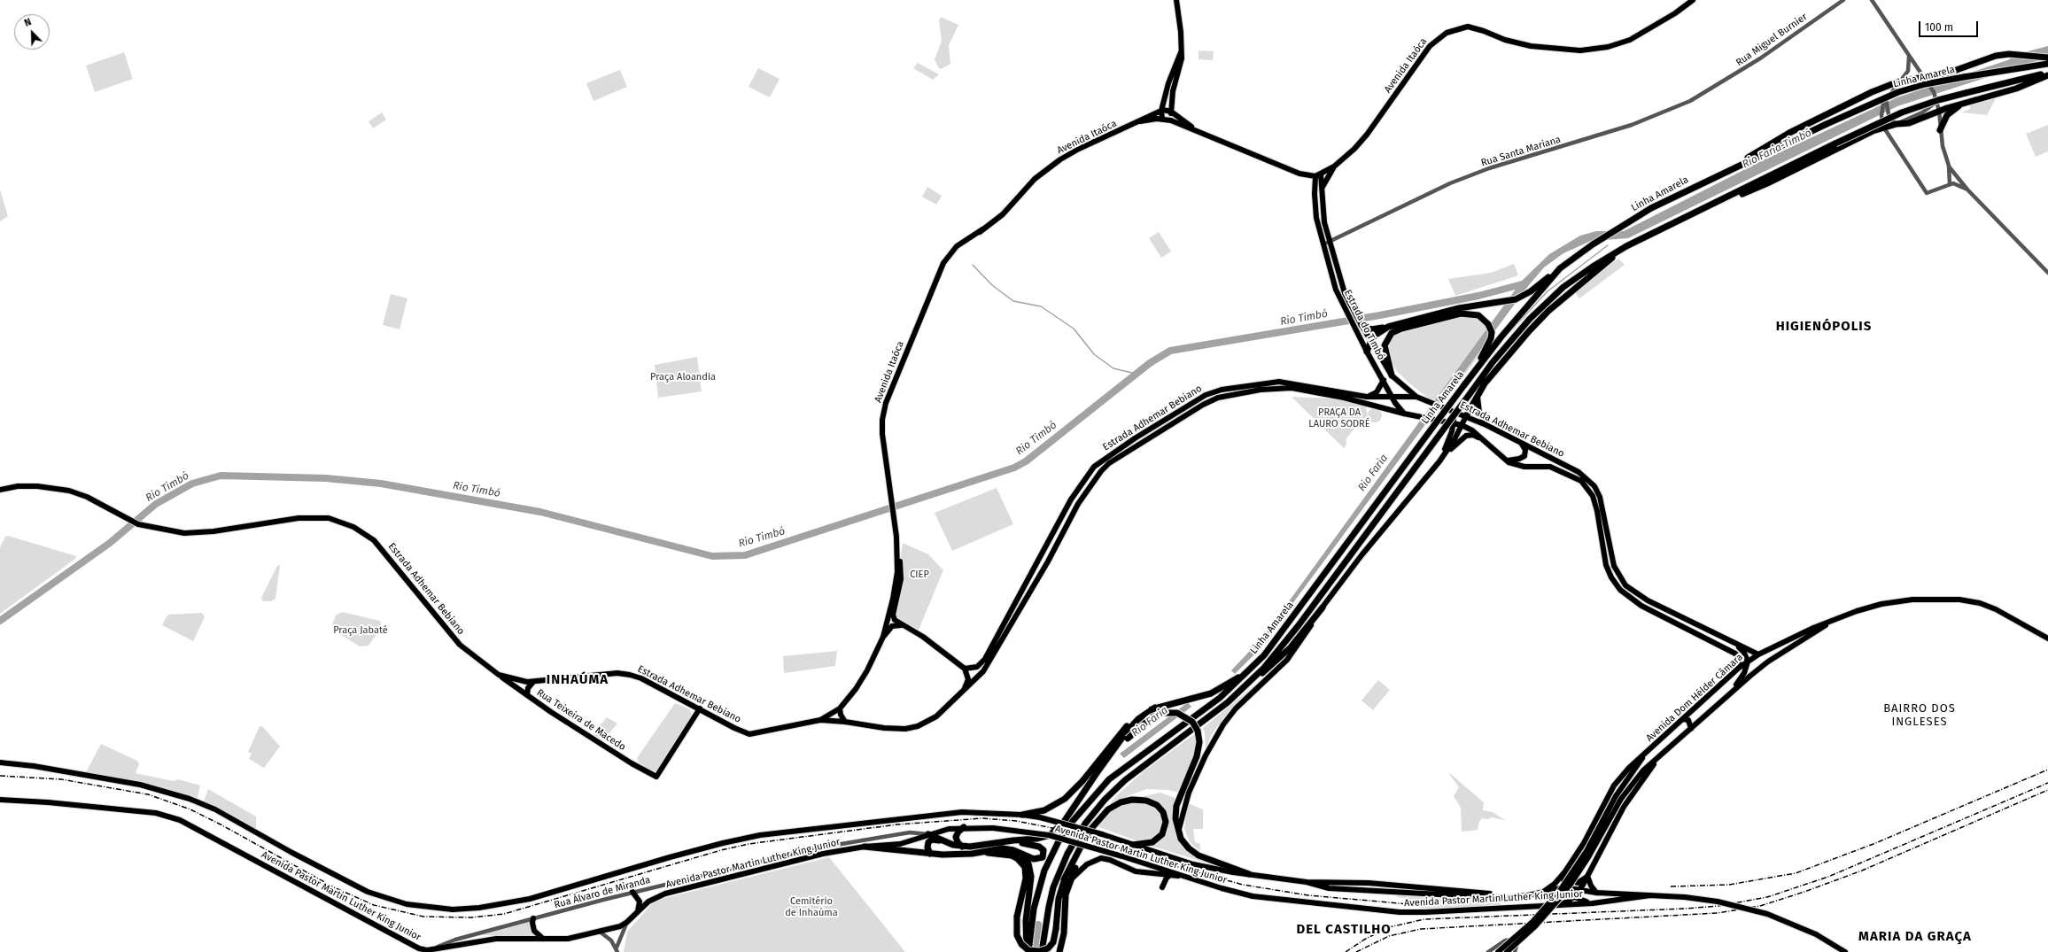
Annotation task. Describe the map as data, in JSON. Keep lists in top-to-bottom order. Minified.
{"streets":{"highway":["Linha Amarela"],"main road":["Avenida Itaóca","Estrada do Timbó","Estrada Adhemar Bebiano","Avenida Dom Hélder Câmara","Rua Teixeira de Macedo","Avenida Pastor Martin Luther King Junior"],"street":["Rua Miguel Burnier","Rua Santa Mariana","Rua Álvaro de Miranda"]},"crossings":[["Rua Miguel Burnier","Rua Santa Mariana"],["Avenida Itaóca","Estrada do Timbó"],["Avenida Itaóca","Estrada Adhemar Bebiano"],["Rua Santa Mariana","Estrada do Timbó"],["Estrada do Timbó","Estrada Adhemar Bebiano"],["Estrada Adhemar Bebiano","Avenida Dom Hélder Câmara"],["Estrada Adhemar Bebiano","Rua Teixeira de Macedo"],["Avenida Dom Hélder Câmara","Avenida Pastor Martin Luther King Junior"],["Avenida Pastor Martin Luther King Junior","Rua Álvaro de Miranda"]],"districts":["HIGIENÓPOLIS","INHAÚMA","BAIRRO DOS INGLESES","DEL CASTILHO","MARIA DA GRAÇA"],"water":["Rio Faria-Timbó","Rio Timbó","Rio Faria"],"parks":["Praça Aloandia","PRAÇA DA LAURO SODRÉ","CIEP","Praça Jabaté","Cemitério de Inhaúma"],"scale_bar":"100 m","north":"top left"}
